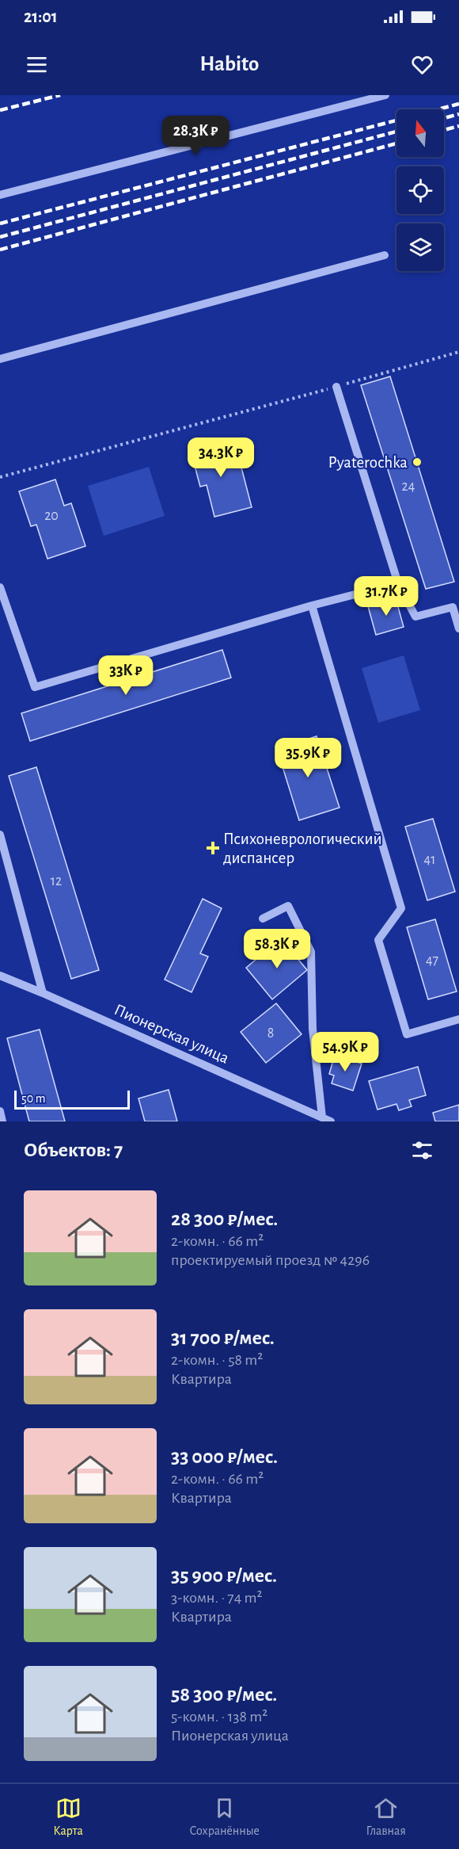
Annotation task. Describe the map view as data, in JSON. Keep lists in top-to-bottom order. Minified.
{"streets":{"street":["Пионерская улица"]},"places":{"other":["Pyaterochka"],"health":["Психоневрологический диспансер"]},"house_numbers":["24","20","41","12","47","8"],"scale_bar":"50 m","north":"top","page":{"status":"21:01","header":"Habito","price":["28.3K ₽","34.3K ₽","31.7K ₽","33K ₽","35.9K ₽","58.3K ₽","54.9K ₽"],"scale":"50 m","heading":"Объектов: 7","list":[{"name":"28 300 ₽/мес.","note":"2-комн. · 66 m² · проектируемый проезд № 4296"},{"name":"31 700 ₽/мес.","note":"2-комн. · 58 m² · Квартира"},{"name":"33 000 ₽/мес.","note":"2-комн. · 66 m² · Квартира"},{"name":"35 900 ₽/мес.","note":"3-комн. · 74 m² · Квартира"},{"name":"58 300 ₽/мес.","note":"5-комн. · 138 m² · Пионерская улица"}],"tabs":["Карта","Сохранённые","Главная"]}}
